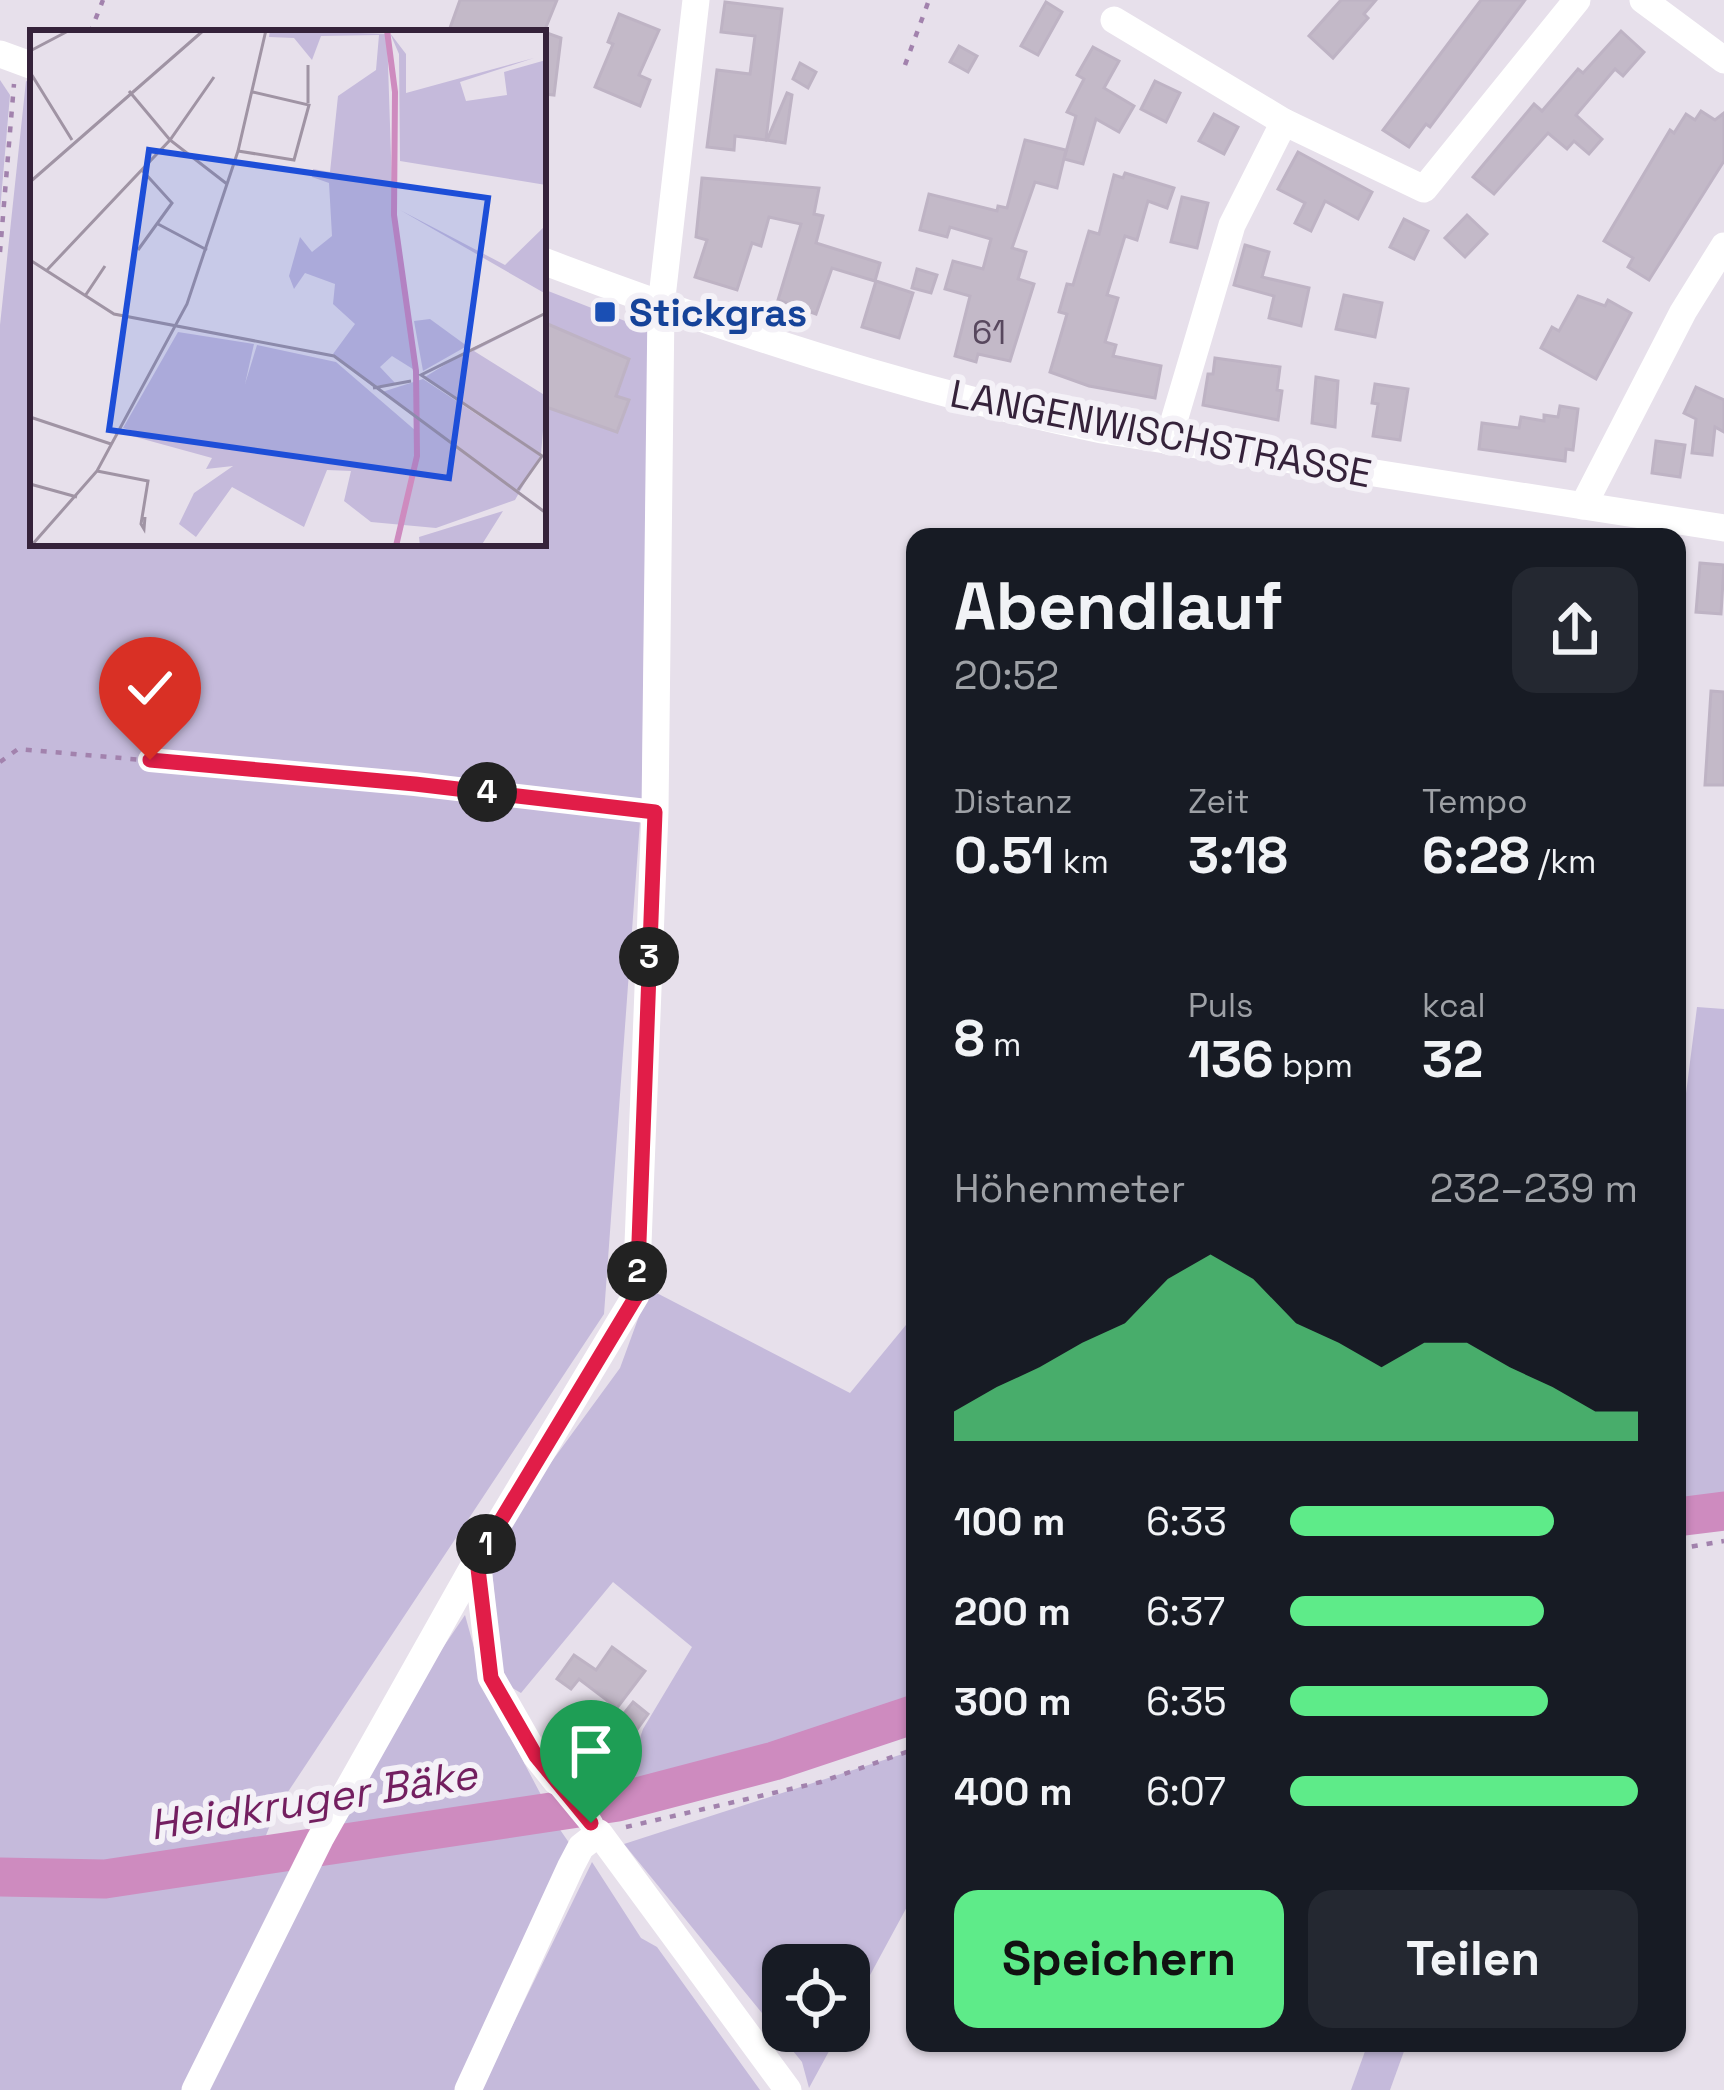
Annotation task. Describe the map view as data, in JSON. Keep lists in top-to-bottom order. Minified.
{"streets":{"street":["LANGENWISCHSTRASSE"]},"water":["Heidkruger Bäke"],"places":{"transit":["Stickgras"]},"house_numbers":["61"],"page":{"heading":["Abendlauf","20:52"],"stats":[["Distanz","0.51 km"],["Zeit","3:18"],["Tempo","6:28 /km"],["8 m"],["Puls","136 bpm"],["kcal","32"]],"pins":["4","3","2","1"],"chart":["Höhenmeter","232–239 m"],"list":[{"name":"100 m","note":"6:33"},{"name":"200 m","note":"6:37"},{"name":"300 m","note":"6:35"},{"name":"400 m","note":"6:07"}],"buttons":["Speichern","Teilen"]}}
